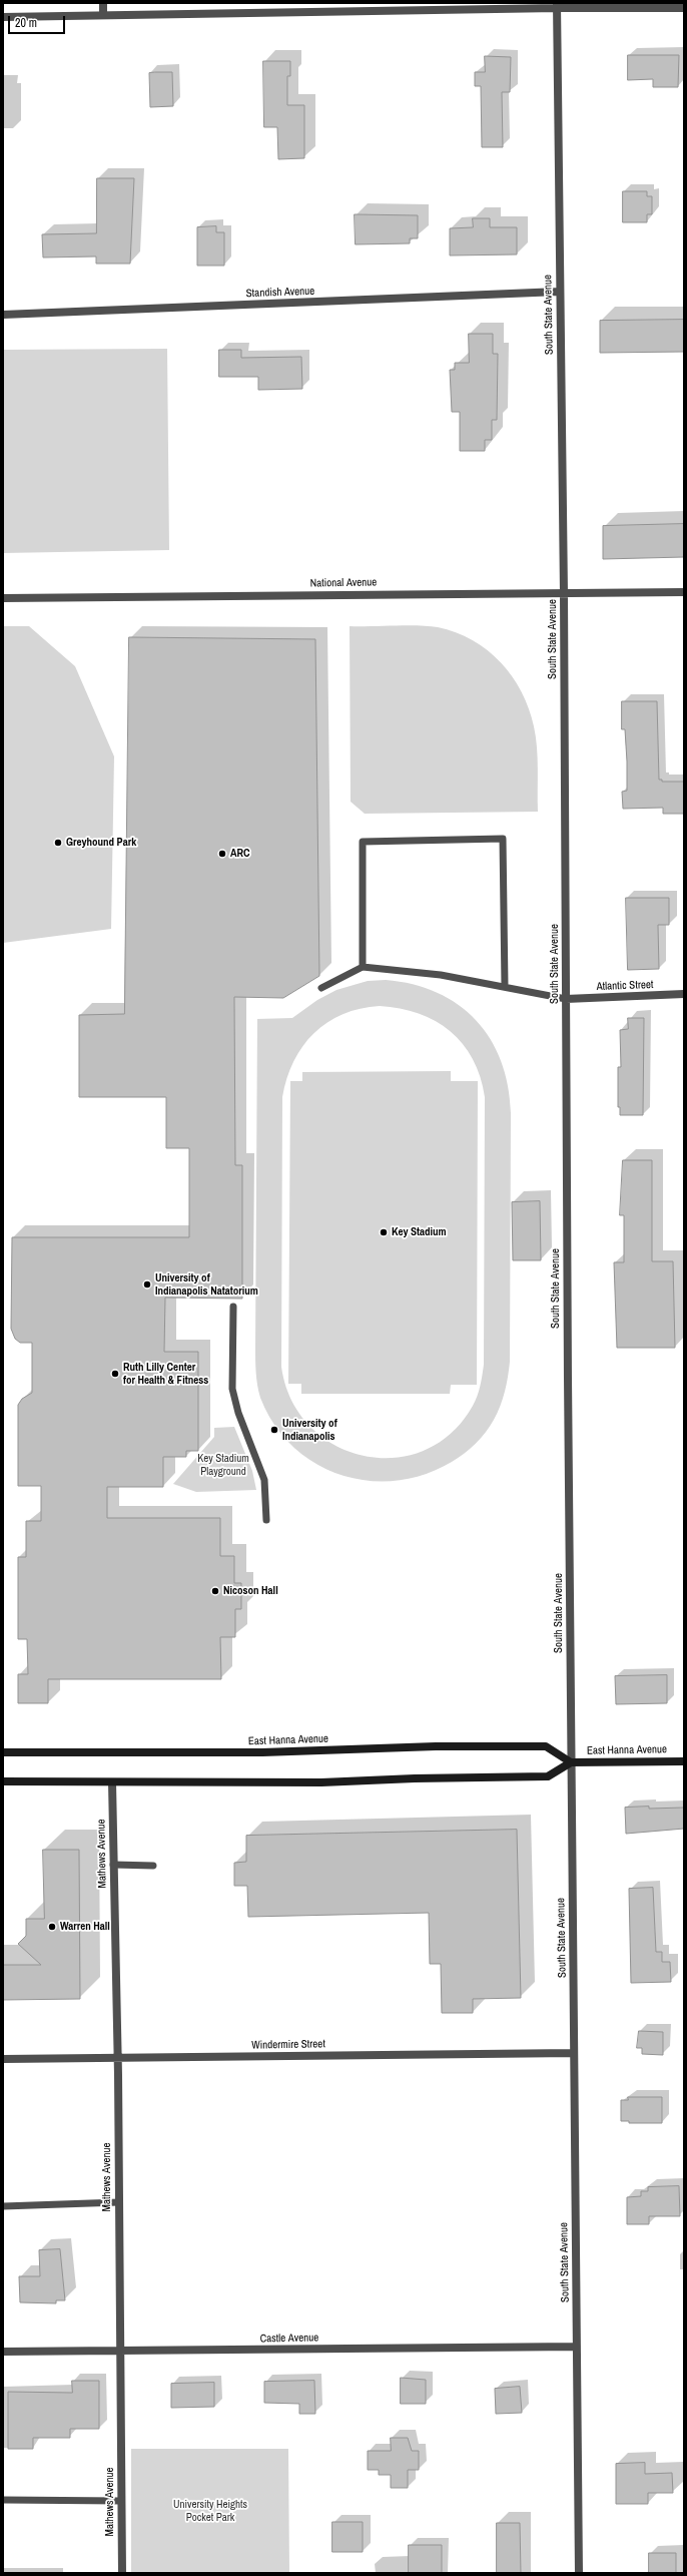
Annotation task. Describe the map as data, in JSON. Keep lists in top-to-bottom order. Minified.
{"streets":{"main road":["East Hanna Avenue"],"street":["Standish Avenue","South State Avenue","National Avenue","Atlantic Street","Mathews Avenue","Windermire Street","Castle Avenue"]},"crossings":[["Standish Avenue","South State Avenue"],["South State Avenue","National Avenue"],["South State Avenue","Atlantic Street"],["South State Avenue","East Hanna Avenue"],["South State Avenue","Windermire Street"],["South State Avenue","Castle Avenue"],["Mathews Avenue","Windermire Street"],["Mathews Avenue","Castle Avenue"]],"parks":["Key Stadium Playground","University Heights Pocket Park"],"places":["Greyhound Park","ARC","Key Stadium","University of Indianapolis Natatorium","Ruth Lilly Center for Health & Fitness","University of Indianapolis","Nicoson Hall","Warren Hall"],"scale_bar":"20 m"}
